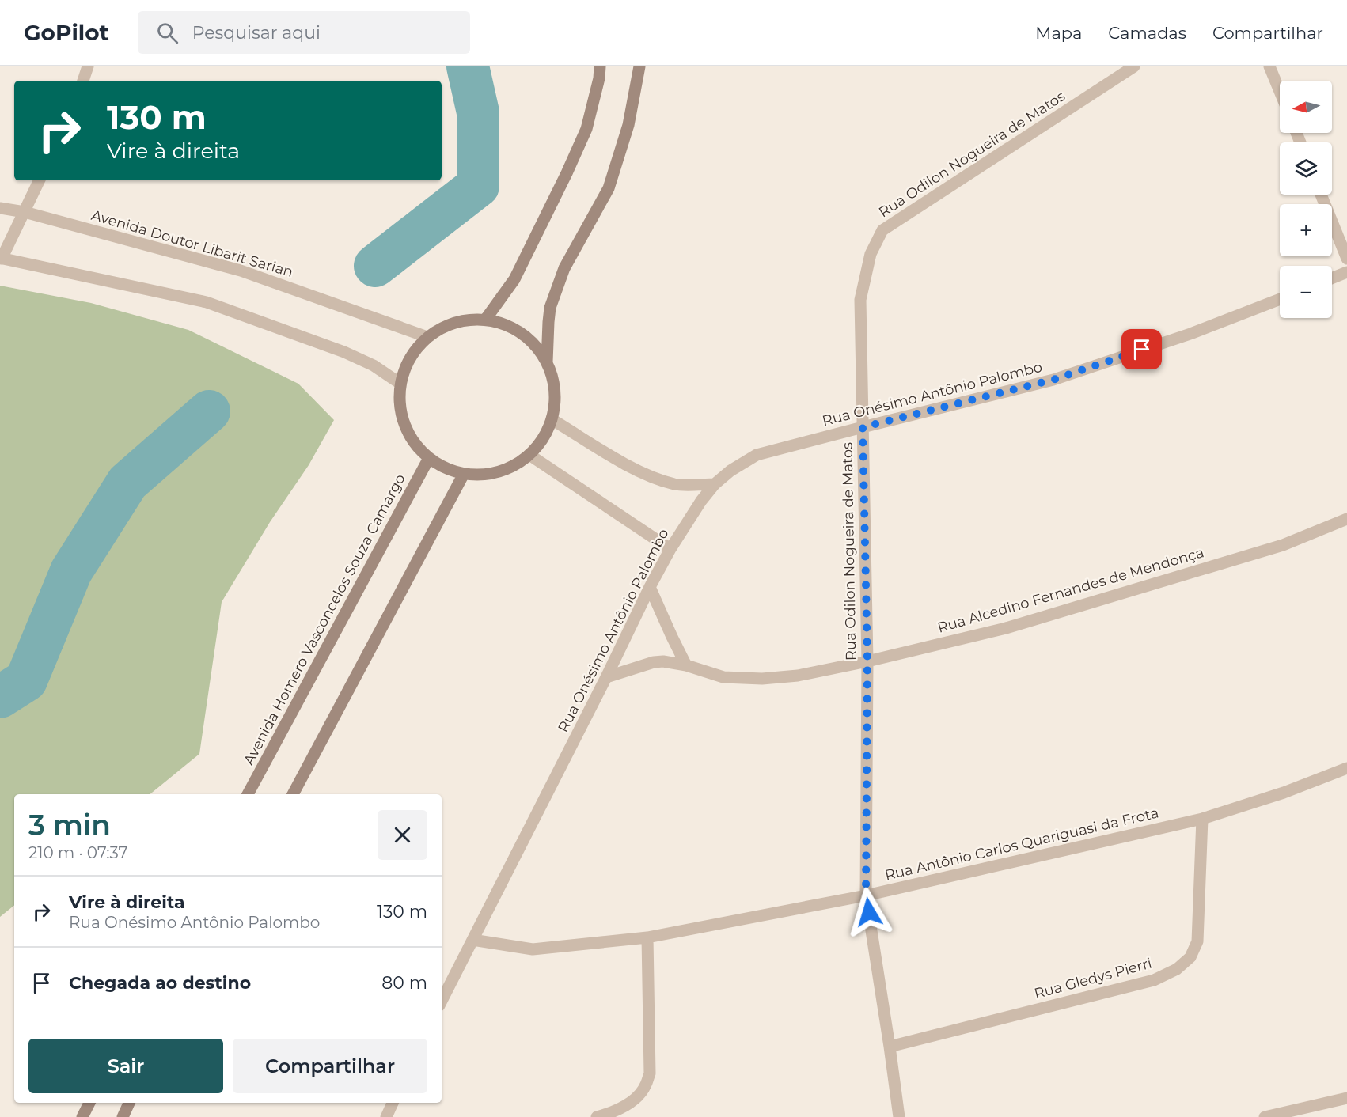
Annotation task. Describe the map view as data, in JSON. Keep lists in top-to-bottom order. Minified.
{"streets":{"main road":["Avenida Homero Vasconcelos Souza Camargo"],"street":["Rua Odilon Nogueira de Matos","Avenida Doutor Libarit Sarian","Rua Onésimo Antônio Palombo","Rua Alcedino Fernandes de Mendonça","Rua Antônio Carlos Quariguasi da Frota","Rua Gledys Pierri"]},"crossings":[["Rua Odilon Nogueira de Matos","Rua Onésimo Antônio Palombo"],["Rua Odilon Nogueira de Matos","Rua Alcedino Fernandes de Mendonça"],["Rua Odilon Nogueira de Matos","Rua Antônio Carlos Quariguasi da Frota"],["Rua Odilon Nogueira de Matos","Rua Gledys Pierri"],["Avenida Doutor Libarit Sarian","Avenida Homero Vasconcelos Souza Camargo"],["Rua Onésimo Antônio Palombo","Rua Alcedino Fernandes de Mendonça"],["Rua Onésimo Antônio Palombo","Rua Antônio Carlos Quariguasi da Frota"],["Rua Antônio Carlos Quariguasi da Frota","Rua Gledys Pierri"]],"north":"left","page":{"header":"GoPilot","search":"Pesquisar aqui","nav":["Mapa","Camadas","Compartilhar"],"map_buttons":["+","−"],"turn":["130 m","Vire à direita"],"heading":["3 min","210 m · 07:37"],"list":[{"name":"Vire à direita","note":"Rua Onésimo Antônio Palombo","value":"130 m"},{"name":"Chegada ao destino","value":"80 m"}],"buttons":["Sair","Compartilhar"]}}
